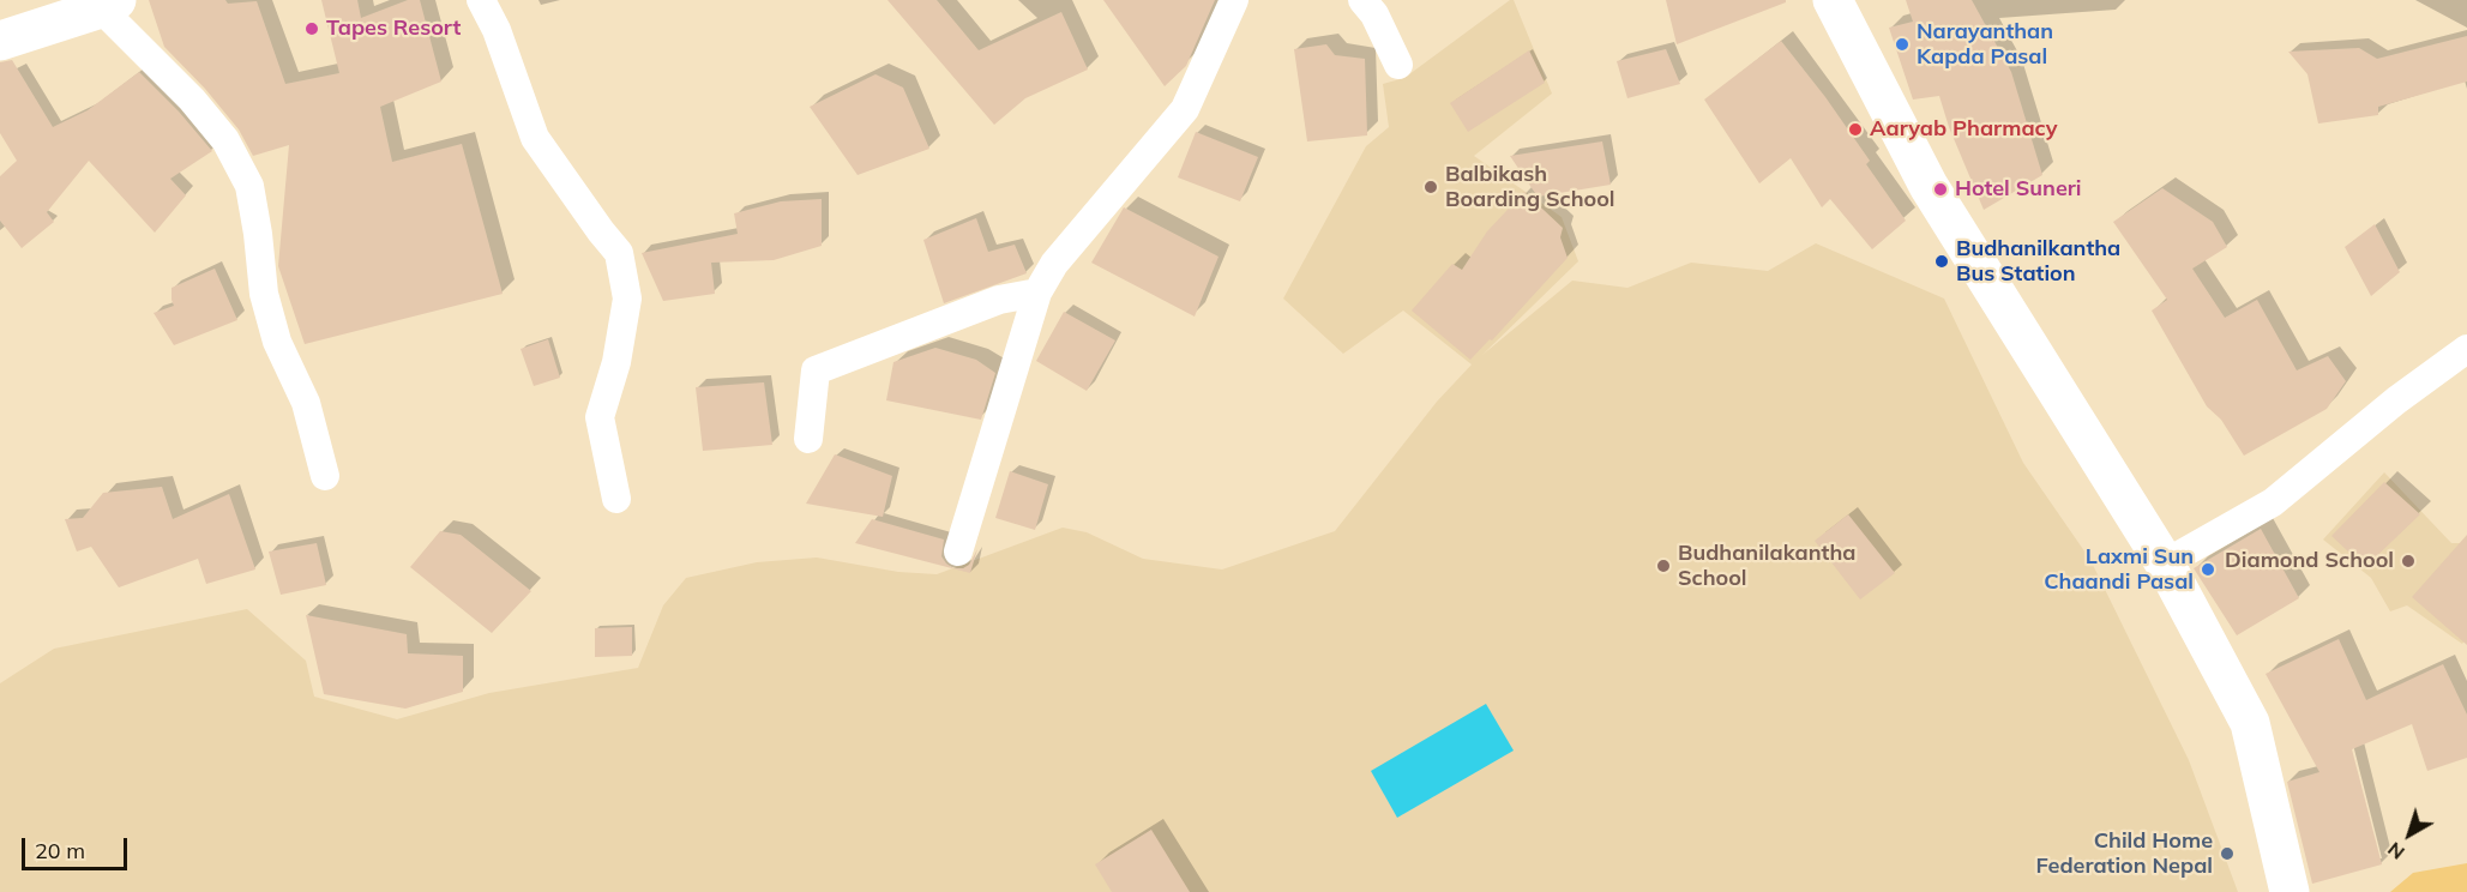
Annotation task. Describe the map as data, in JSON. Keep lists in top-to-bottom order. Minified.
{"places":["Tapes Resort","Narayanthan Kapda Pasal","Aaryab Pharmacy","Balbikash Boarding School","Hotel Suneri","Budhanilkantha Bus Station","Diamond School","Budhanilakantha School","Laxmi Sun Chaandi Pasal","Child Home Federation Nepal"],"scale_bar":"20 m","north":"bottom left"}
